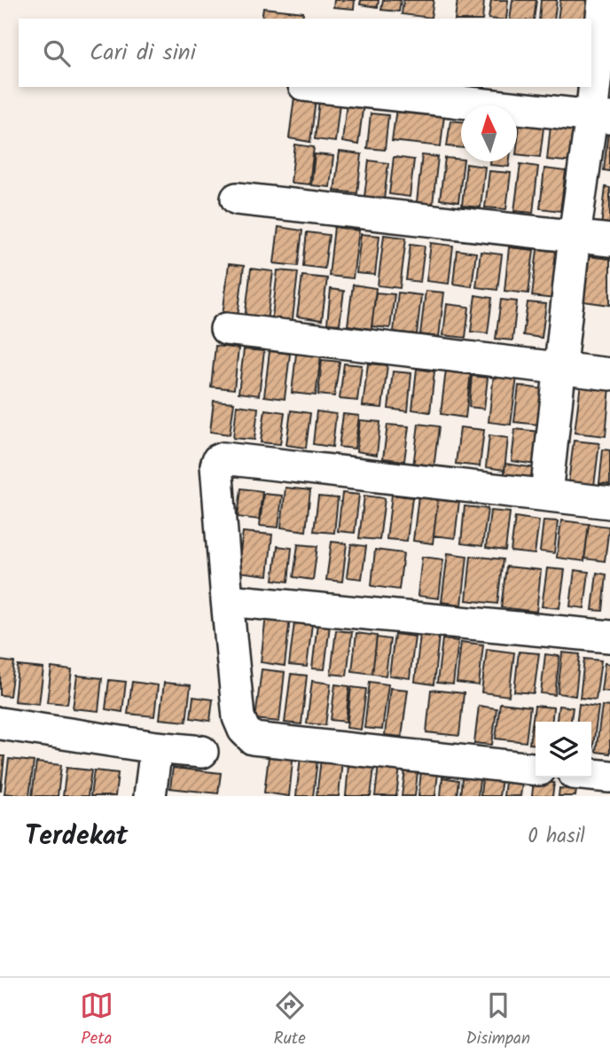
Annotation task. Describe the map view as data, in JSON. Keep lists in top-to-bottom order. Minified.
{"north":"top","page":{"search":"Cari di sini","heading":["Terdekat","0 hasil"],"nav":["Peta","Rute","Disimpan"]}}
